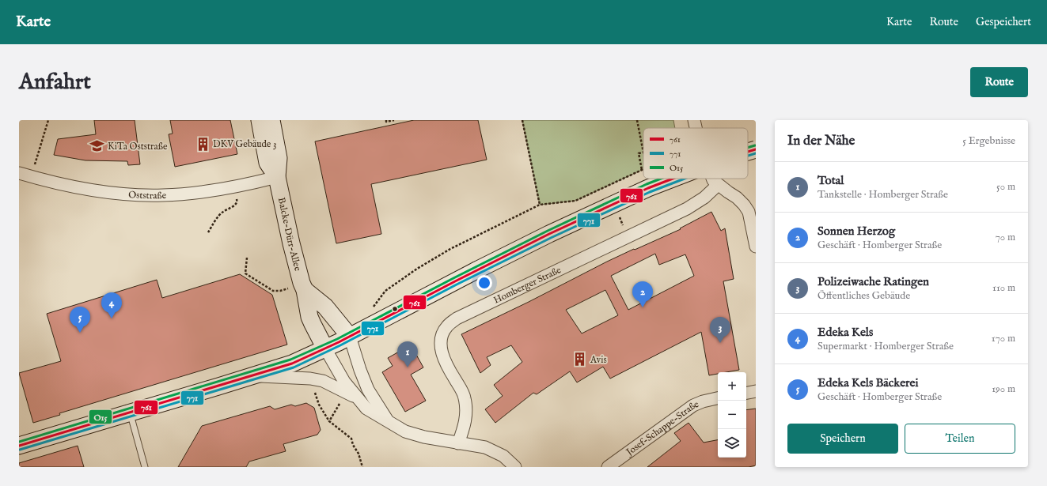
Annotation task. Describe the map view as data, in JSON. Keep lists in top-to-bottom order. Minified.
{"streets":{"main road":["Balcke-Dürr-Allee"],"street":["Oststraße","Homberger Straße","Josef-Schappe-Straße"]},"crossings":[["Oststraße","Balcke-Dürr-Allee"]],"places":{"building":["DKV Gebäude 3","Avis"],"school or university":["KiTa Oststraße"]},"lines":["transit line O15","transit line 761","transit line 771"],"legend":["761","771","O15"],"page":{"header":"Karte","nav":["Karte","Route","Gespeichert"],"buttons":["Route",["Speichern","Teilen"]],"title":"Anfahrt","heading":["In der Nähe","5 Ergebnisse"],"list":[{"mark":"1","name":"Total","note":"Tankstelle · Homberger Straße","value":"50 m"},{"mark":"2","name":"Sonnen Herzog","note":"Geschäft · Homberger Straße","value":"70 m"},{"mark":"3","name":"Polizeiwache Ratingen","note":"Öffentliches Gebäude","value":"110 m"},{"mark":"4","name":"Edeka Kels","note":"Supermarkt · Homberger Straße","value":"170 m"},{"mark":"5","name":"Edeka Kels Bäckerei","note":"Geschäft · Homberger Straße","value":"190 m"}],"pins":["2","4","5","3","1"],"map_buttons":["+","−"]}}
